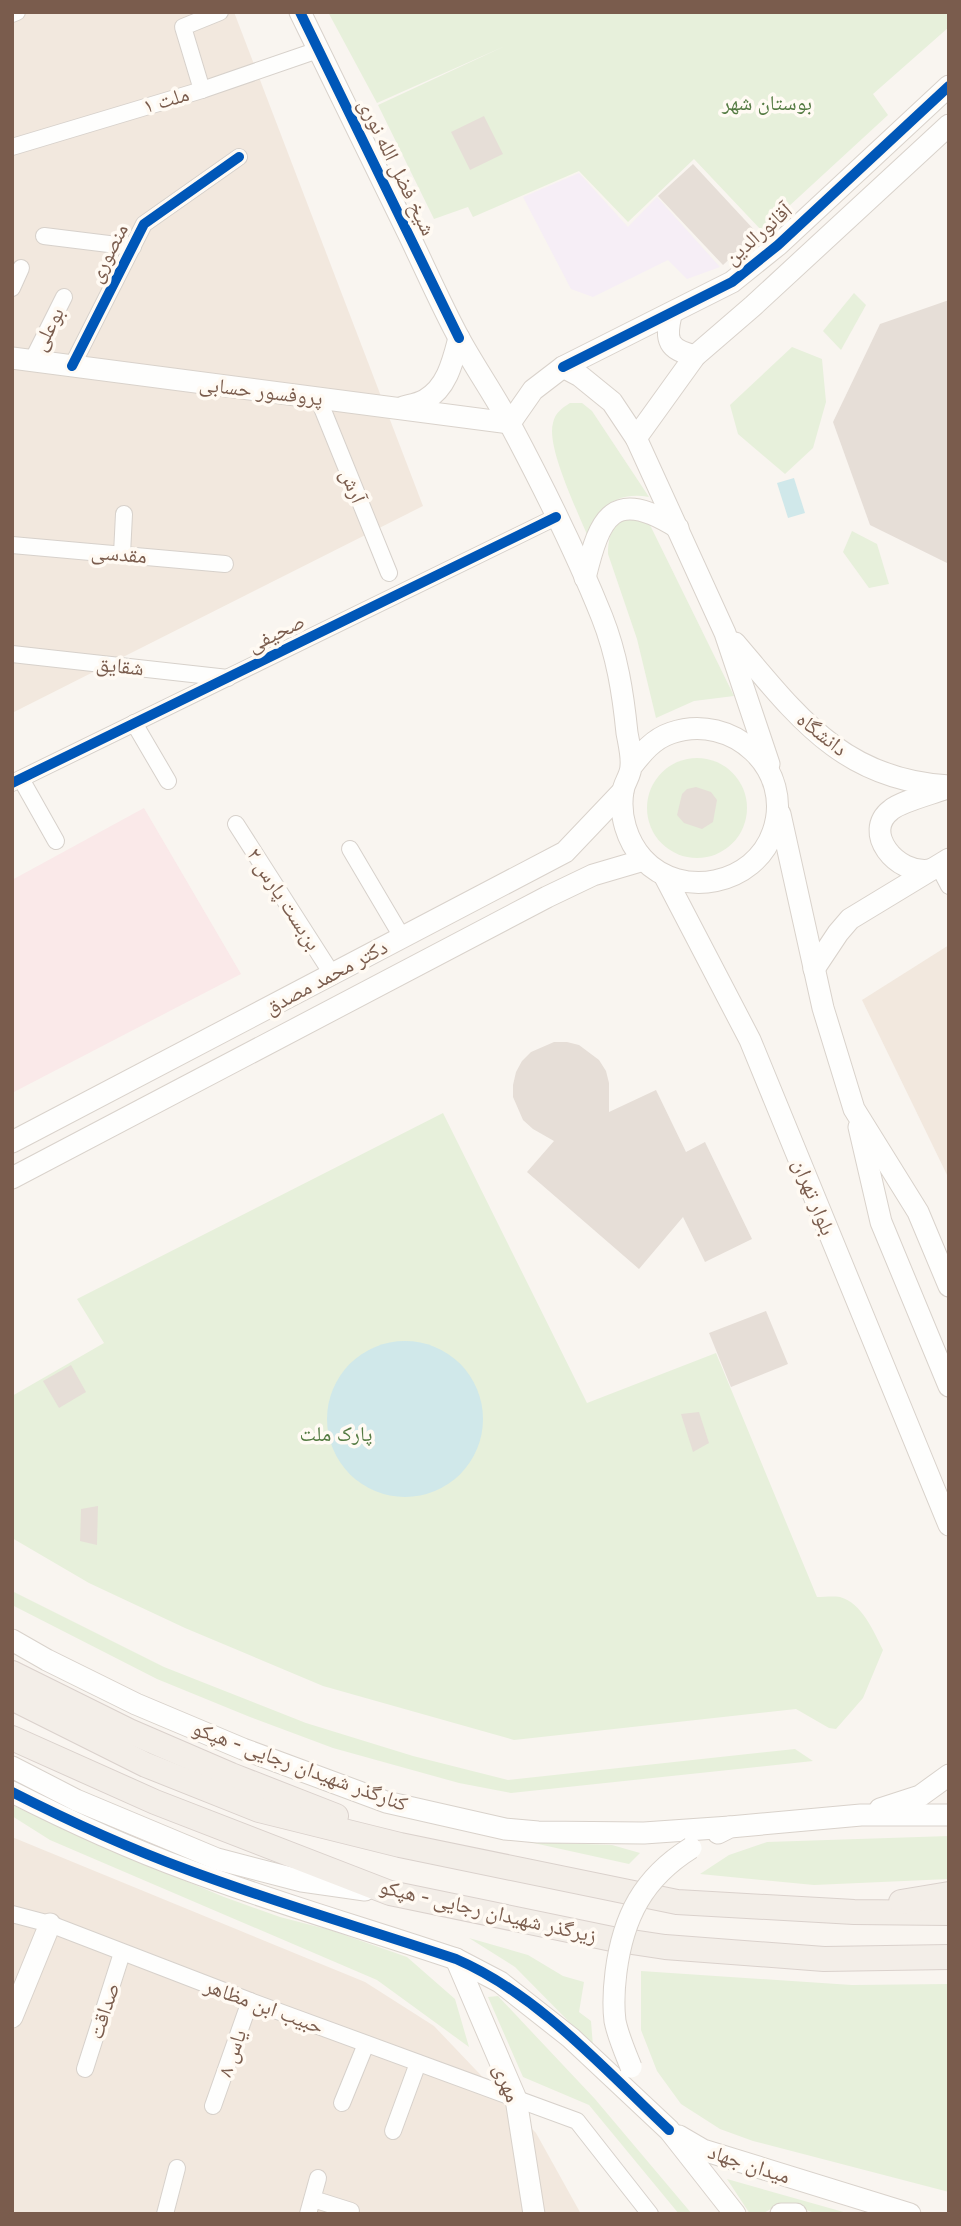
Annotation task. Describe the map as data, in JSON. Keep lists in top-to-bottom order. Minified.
{"streets":{"main road":["شیخ فضل الله نوری","آقانورالدین","پروفسور حسابی","دانشگاه","دکتر محمد مصدق","بلوار تهران","کنارگذر شهیدان رجایی - هپکو","زیرگذر شهیدان رجایی - هپکو","مهری","میدان جهاد"],"street":["ملت ۱","منصوری","بوعلی","آرش","مقدسی","صحیفی","شقایق","بن‌بست پارس ۲","حبیب ابن مظاهر","صداقت","یاس ۸"]},"crossings":[["ملت ۱","شیخ فضل الله نوری"],["شیخ فضل الله نوری","آقانورالدین"],["شیخ فضل الله نوری","پروفسور حسابی"],["شیخ فضل الله نوری","صحیفی"],["شیخ فضل الله نوری","دکتر محمد مصدق"],["شیخ فضل الله نوری","بلوار تهران"],["آقانورالدین","پروفسور حسابی"],["منصوری","پروفسور حسابی"],["بوعلی","پروفسور حسابی"],["پروفسور حسابی","آرش"],["صحیفی","شقایق"],["بن‌بست پارس ۲","دکتر محمد مصدق"],["دکتر محمد مصدق","بلوار تهران"],["کنارگذر شهیدان رجایی - هپکو","میدان جهاد"],["حبیب ابن مظاهر","صداقت"],["حبیب ابن مظاهر","یاس ۸"],["حبیب ابن مظاهر","مهری"]],"parks":["بوستان شهر","پارک ملت"]}
